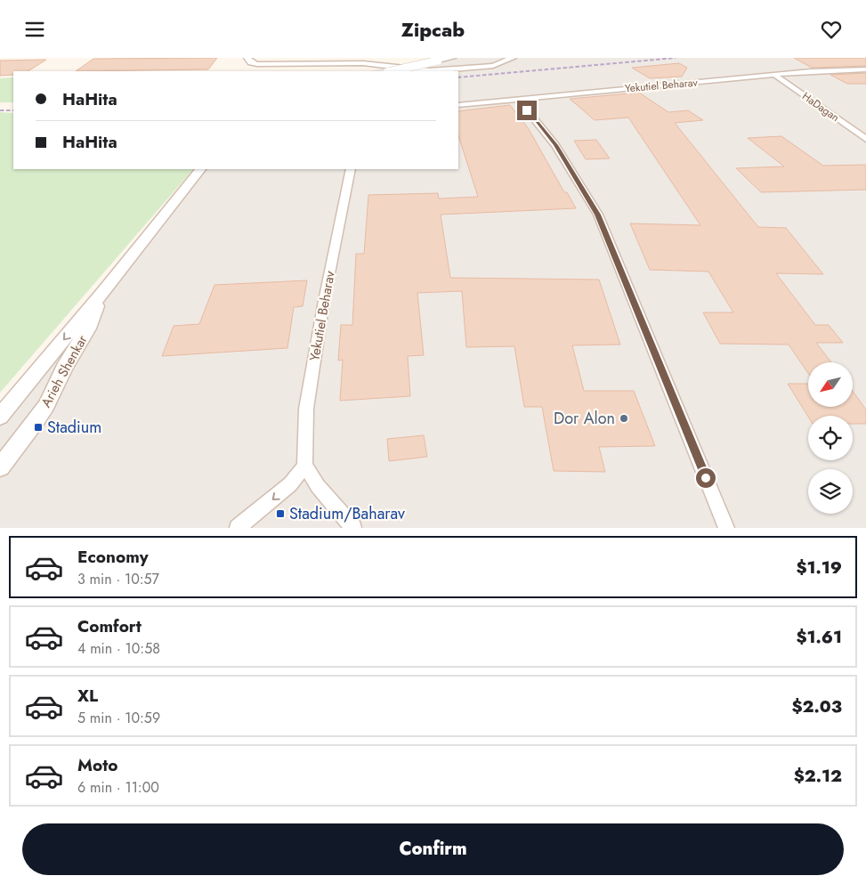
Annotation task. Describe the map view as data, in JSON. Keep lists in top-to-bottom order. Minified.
{"streets":{"street":["Yekutiel Beharav","HaDagan","Arieh Shenkar"]},"crossings":[["Yekutiel Beharav","HaDagan"]],"places":{"other":["Dor Alon"],"transit":["Stadium","Stadium/Baharav"]},"north":"bottom left","page":{"header":"Zipcab","banner":["HaHita","HaHita"],"list":[{"name":"Economy","note":"3 min · 10:57","value":"$1.19"},{"name":"Comfort","note":"4 min · 10:58","value":"$1.61"},{"name":"XL","note":"5 min · 10:59","value":"$2.03"},{"name":"Moto","note":"6 min · 11:00","value":"$2.12"}],"buttons":"Confirm"}}
